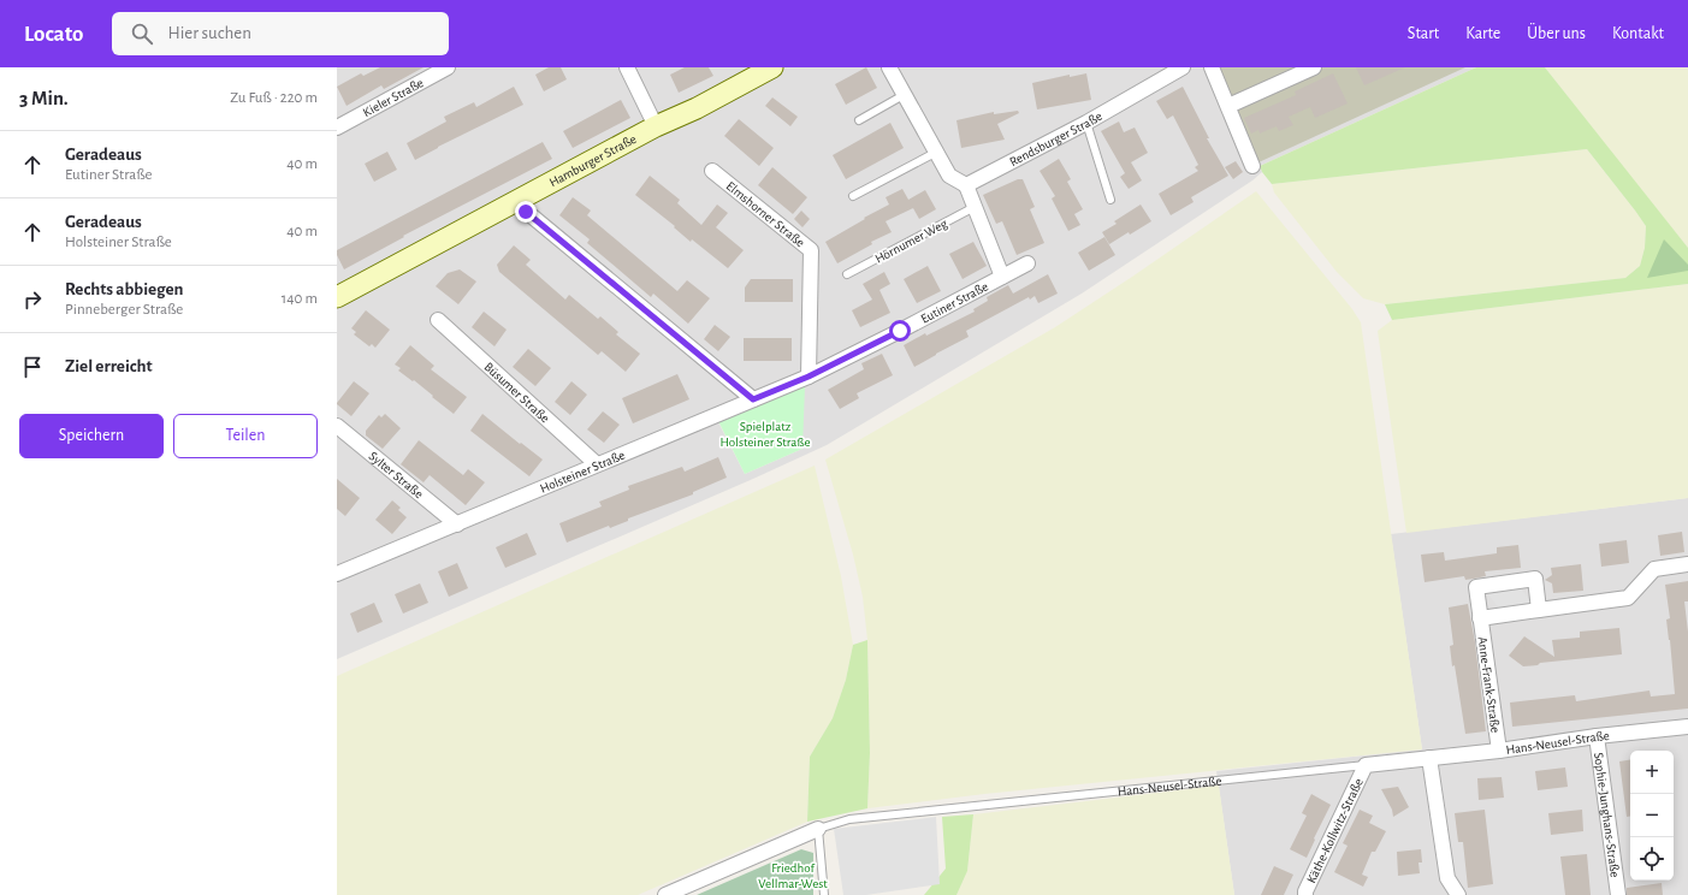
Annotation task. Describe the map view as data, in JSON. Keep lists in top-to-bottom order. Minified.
{"streets":{"street":["Kieler Straße","Rendsburger Straße","Hamburger Straße","Elmshorner Straße","Eutiner Straße","Büsumer Straße","Holsteiner Straße","Sylter Straße","Anne-Frank-Straße","Hans-Neusel-Straße","Sophie-Junghans-Straße","Käthe-Kollwitz-Straße"],"lane":["Hörnumer Weg"]},"crossings":[["Rendsburger Straße","Eutiner Straße"],["Elmshorner Straße","Holsteiner Straße"],["Hörnumer Weg","Eutiner Straße"],["Eutiner Straße","Holsteiner Straße"],["Büsumer Straße","Holsteiner Straße"],["Holsteiner Straße","Sylter Straße"],["Anne-Frank-Straße","Hans-Neusel-Straße"],["Hans-Neusel-Straße","Sophie-Junghans-Straße"],["Hans-Neusel-Straße","Käthe-Kollwitz-Straße"]],"parks":["Spielplatz Holsteiner Straße","Friedhof Vellmar-West"],"page":{"header":"Locato","search":"Hier suchen","nav":["Start","Karte","Über uns","Kontakt"],"heading":["3 Min.","Zu Fuß · 220 m"],"list":[["Geradeaus","Eutiner Straße","40 m"],["Geradeaus","Holsteiner Straße","40 m"],["Rechts abbiegen","Pinneberger Straße","140 m"],"Ziel erreicht"],"buttons":["Speichern","Teilen"],"map_buttons":["+","−"]}}
